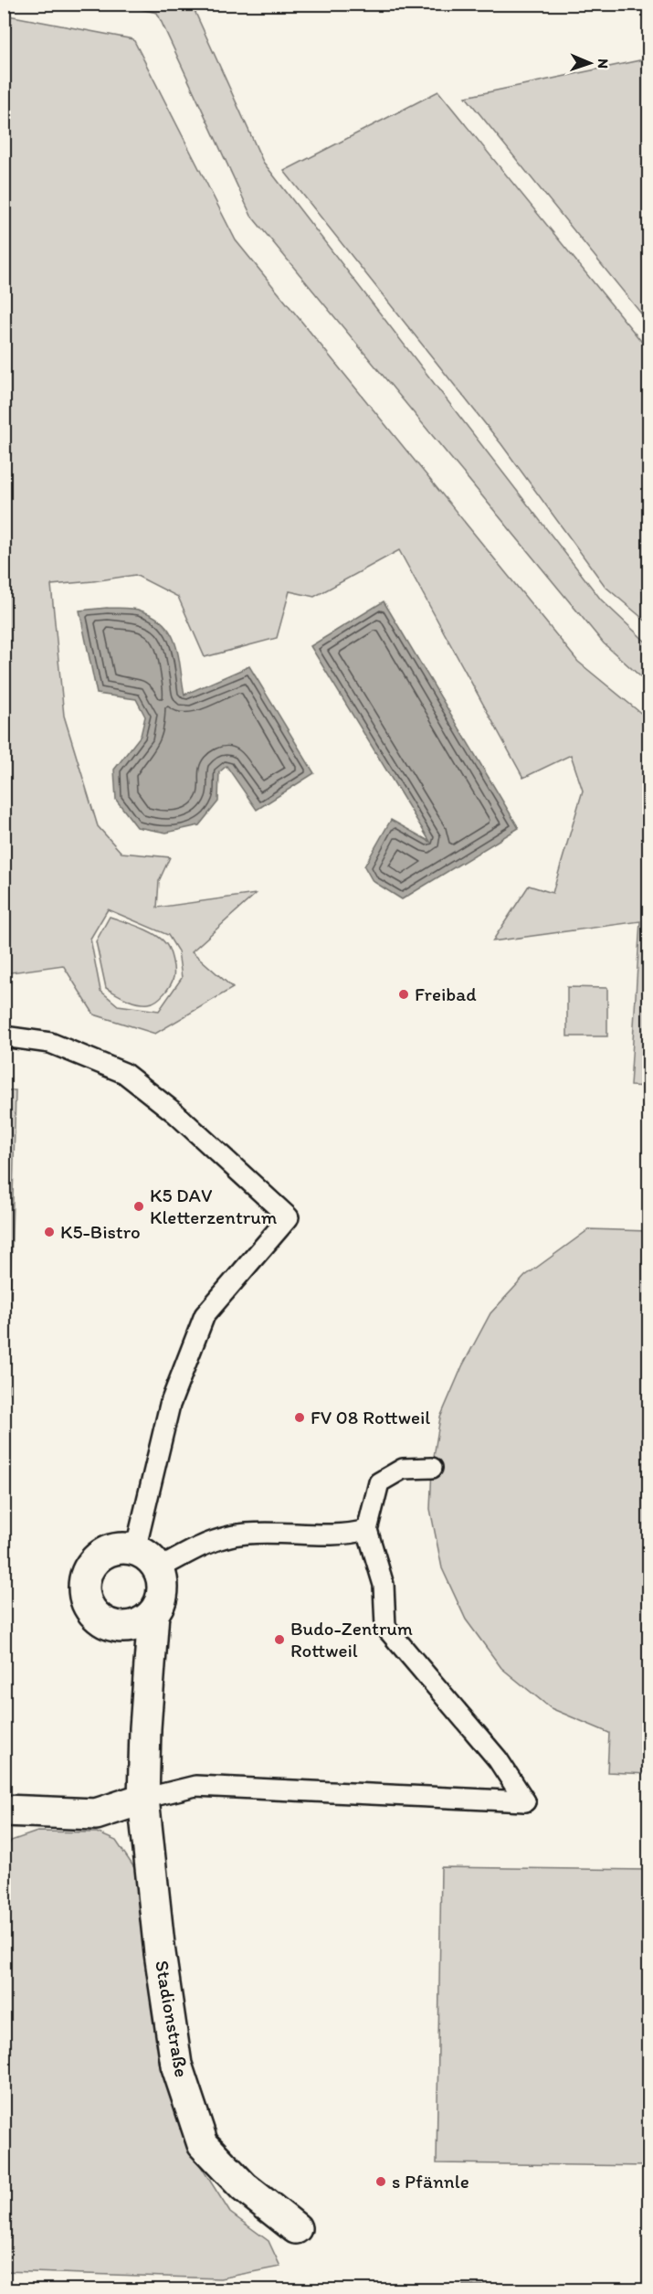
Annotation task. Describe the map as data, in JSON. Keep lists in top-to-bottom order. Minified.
{"streets":{"street":["Stadionstraße"]},"places":["Freibad","K5 DAV Kletterzentrum","K5-Bistro","FV 08 Rottweil","Budo-Zentrum Rottweil","s Pfännle"],"north":"right"}
